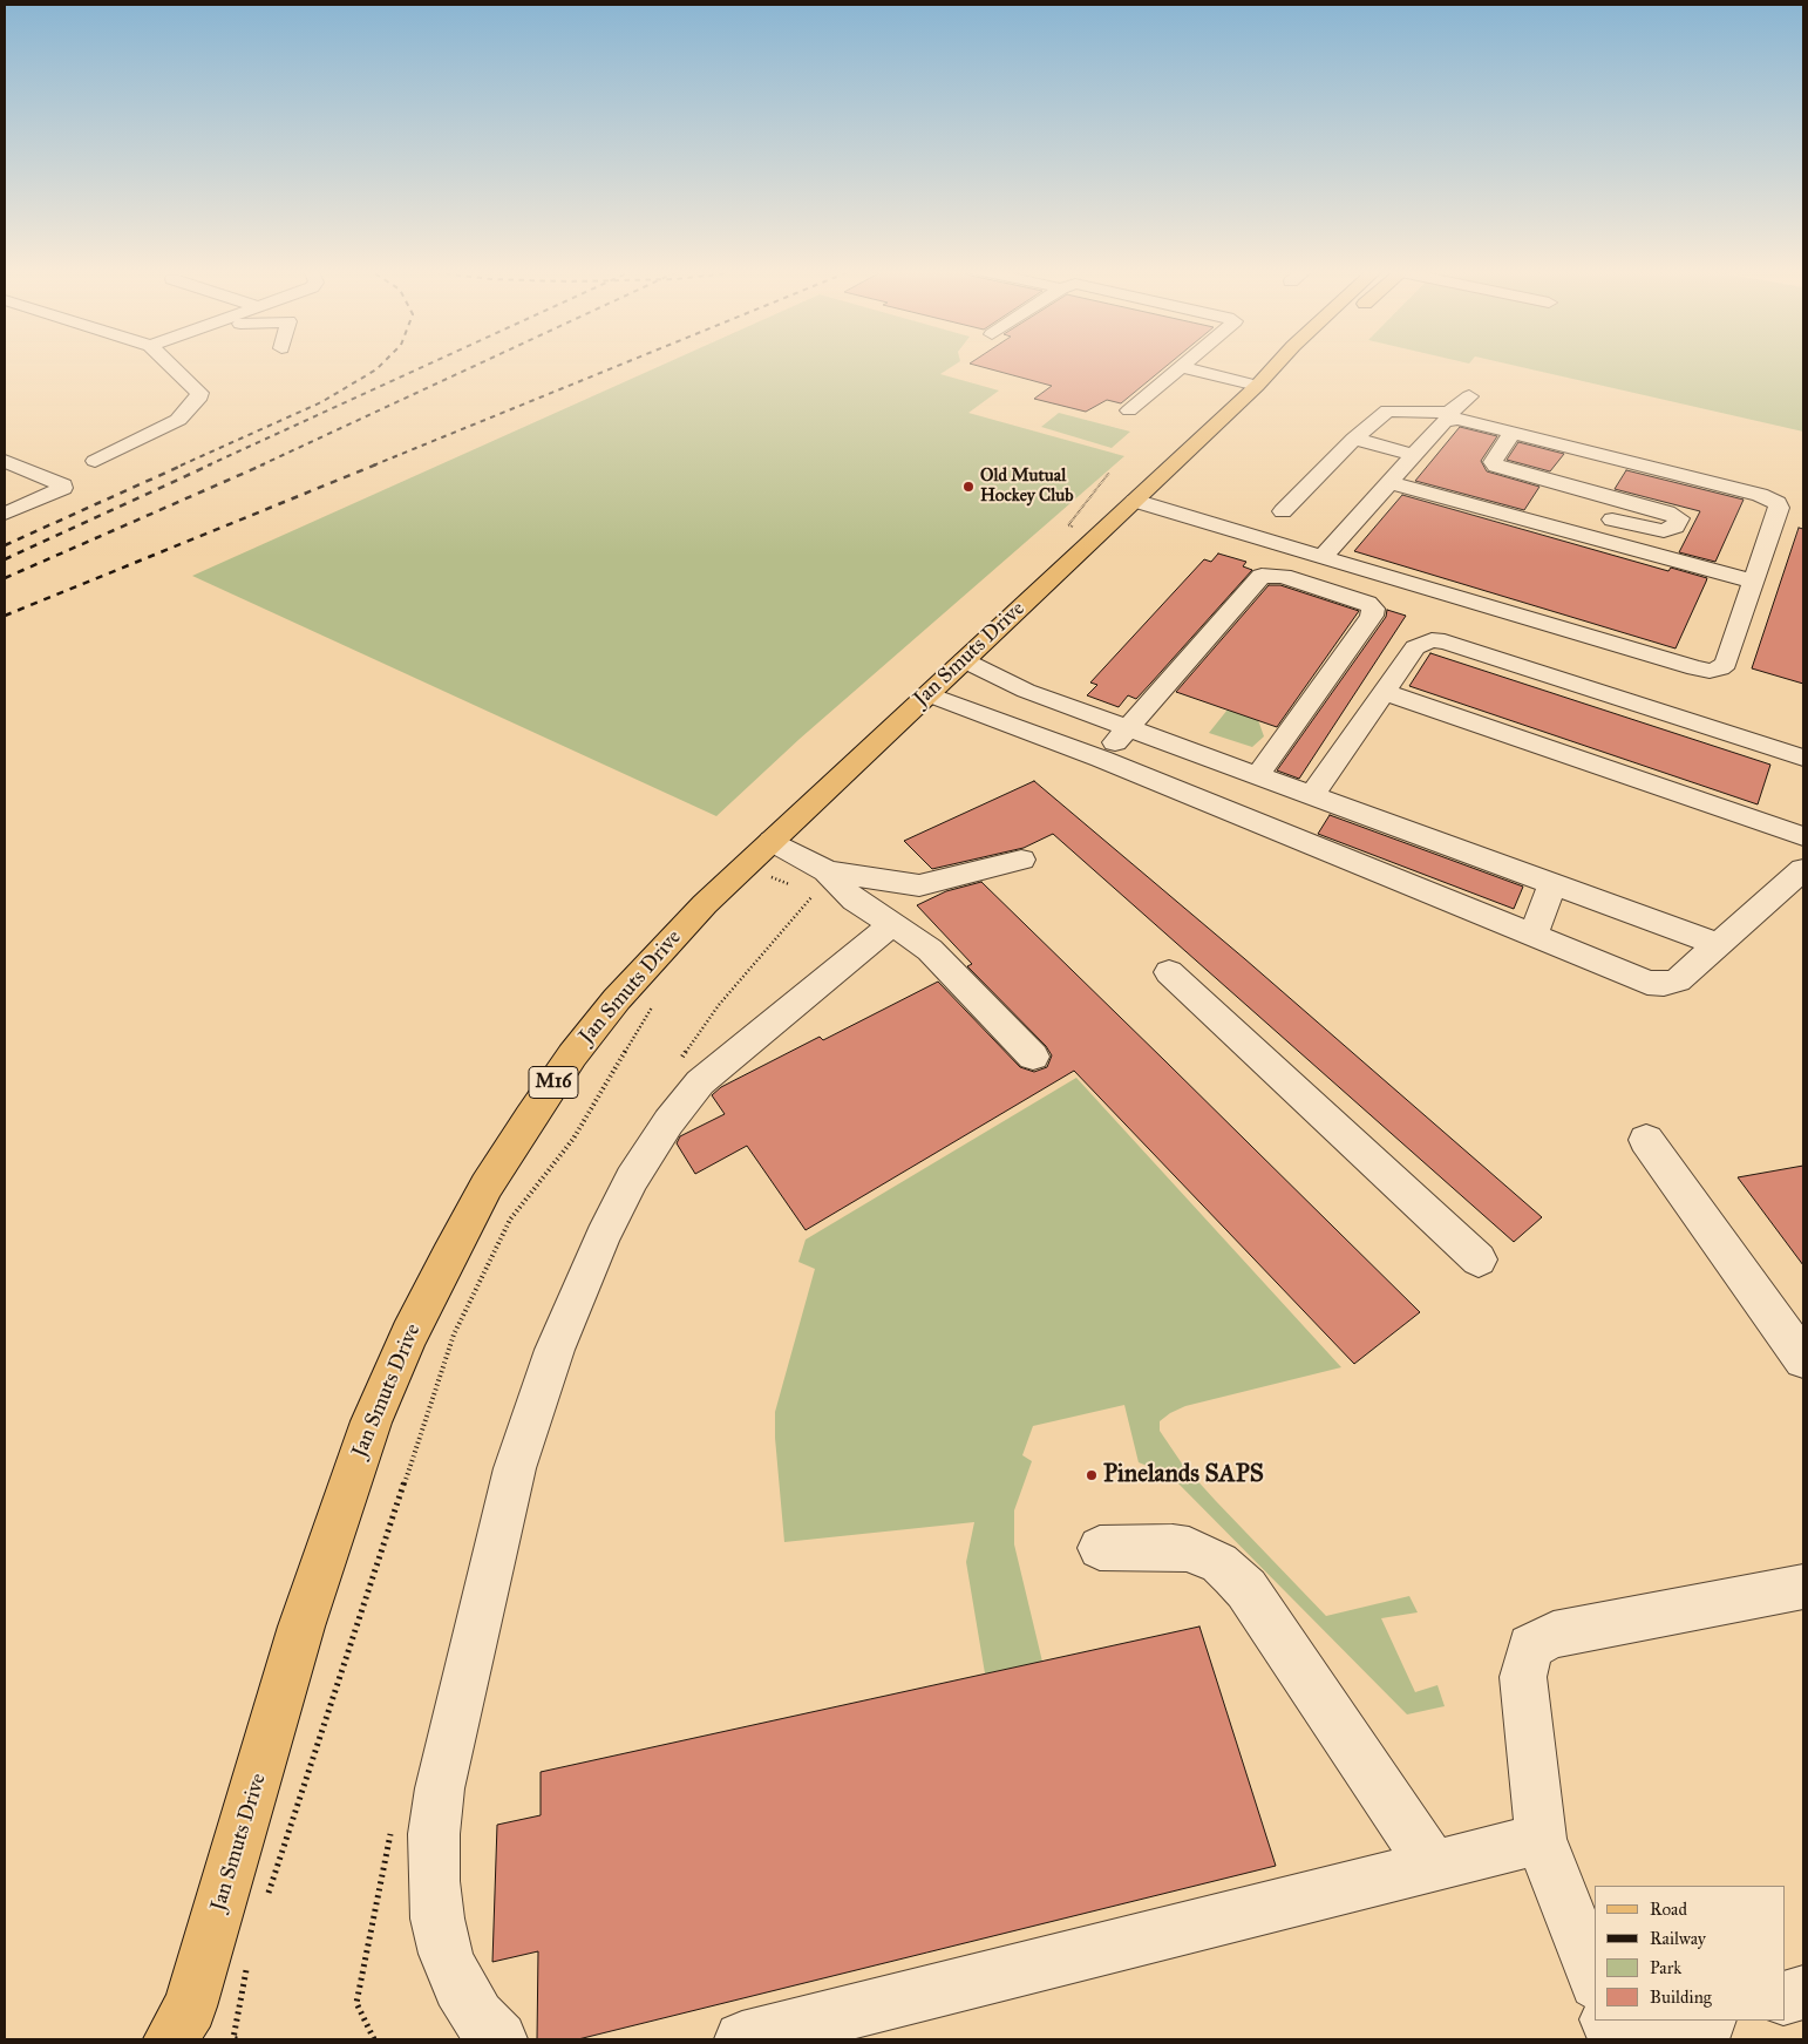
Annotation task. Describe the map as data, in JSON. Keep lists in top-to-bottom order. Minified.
{"streets":{"main road":["Jan Smuts Drive","M16"]},"places":["Old Mutual Hockey Club","Pinelands SAPS"],"legend":["Road","Railway","Park","Building"]}
